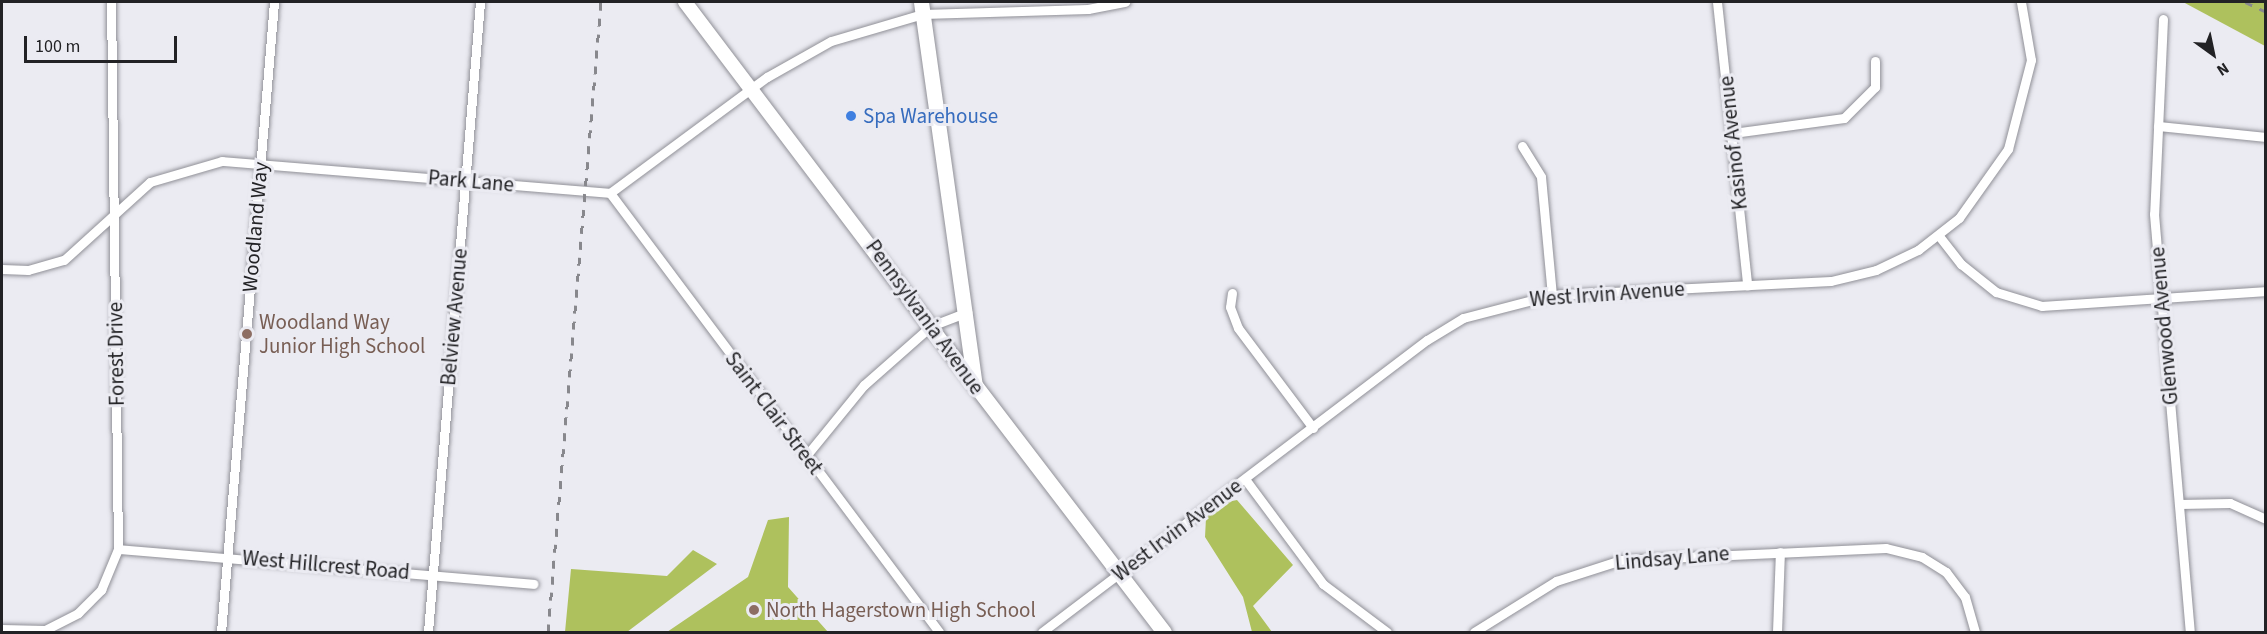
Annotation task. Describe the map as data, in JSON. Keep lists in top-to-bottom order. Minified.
{"streets":{"main road":["Pennsylvania Avenue"],"street":["Kasinof Avenue","Park Lane","Woodland Way","West Irvin Avenue","Belview Avenue","Glenwood Avenue","Forest Drive","Saint Clair Street","Lindsay Lane","West Hillcrest Road"]},"crossings":[["Kasinof Avenue","West Irvin Avenue"],["Park Lane","Woodland Way"],["Park Lane","Belview Avenue"],["Park Lane","Forest Drive"],["Park Lane","Saint Clair Street"],["Woodland Way","West Hillcrest Road"],["West Irvin Avenue","Pennsylvania Avenue"],["Belview Avenue","West Hillcrest Road"],["Forest Drive","West Hillcrest Road"]],"places":["Spa Warehouse","Woodland Way Junior High School","North Hagerstown High School"],"scale_bar":"100 m","north":"bottom right"}
